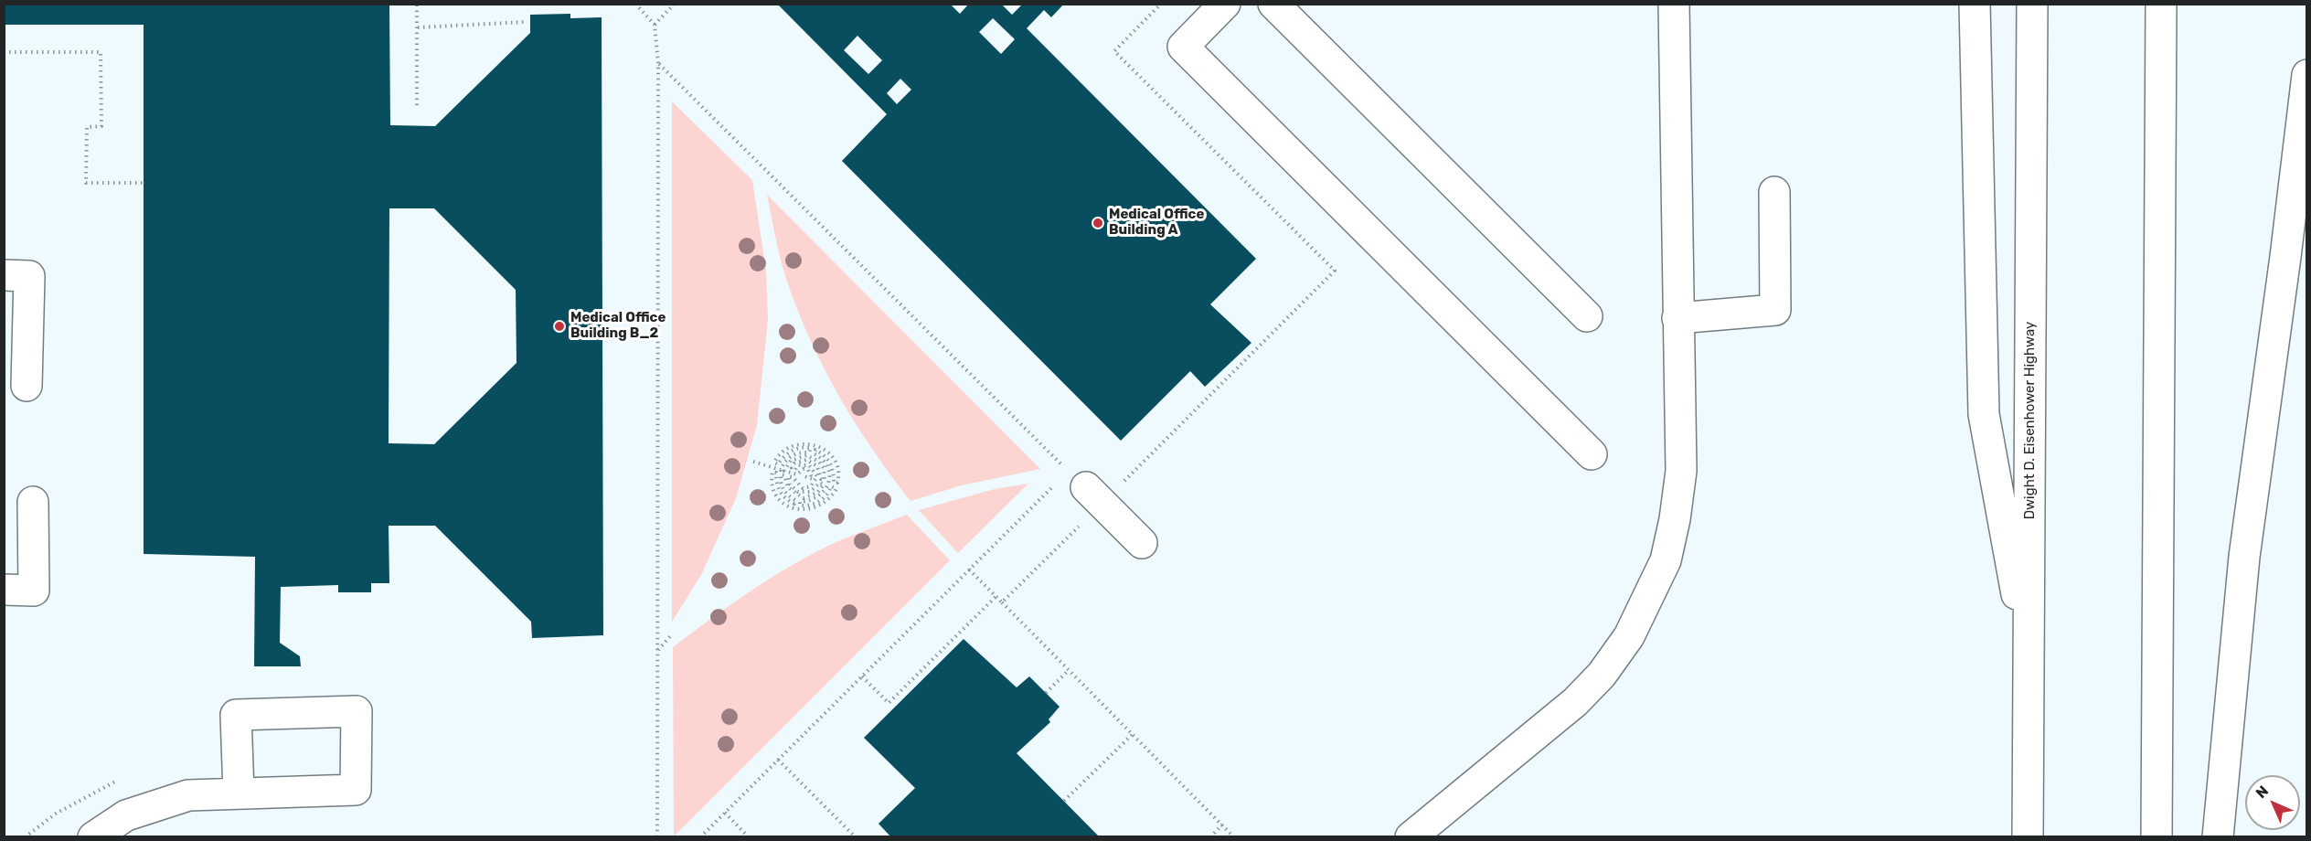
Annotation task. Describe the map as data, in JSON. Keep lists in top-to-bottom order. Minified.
{"streets":{"main road":["Dwight D. Eisenhower Highway"]},"places":["Medical Office Building A","Medical Office Building B_2"],"north":"top left"}
